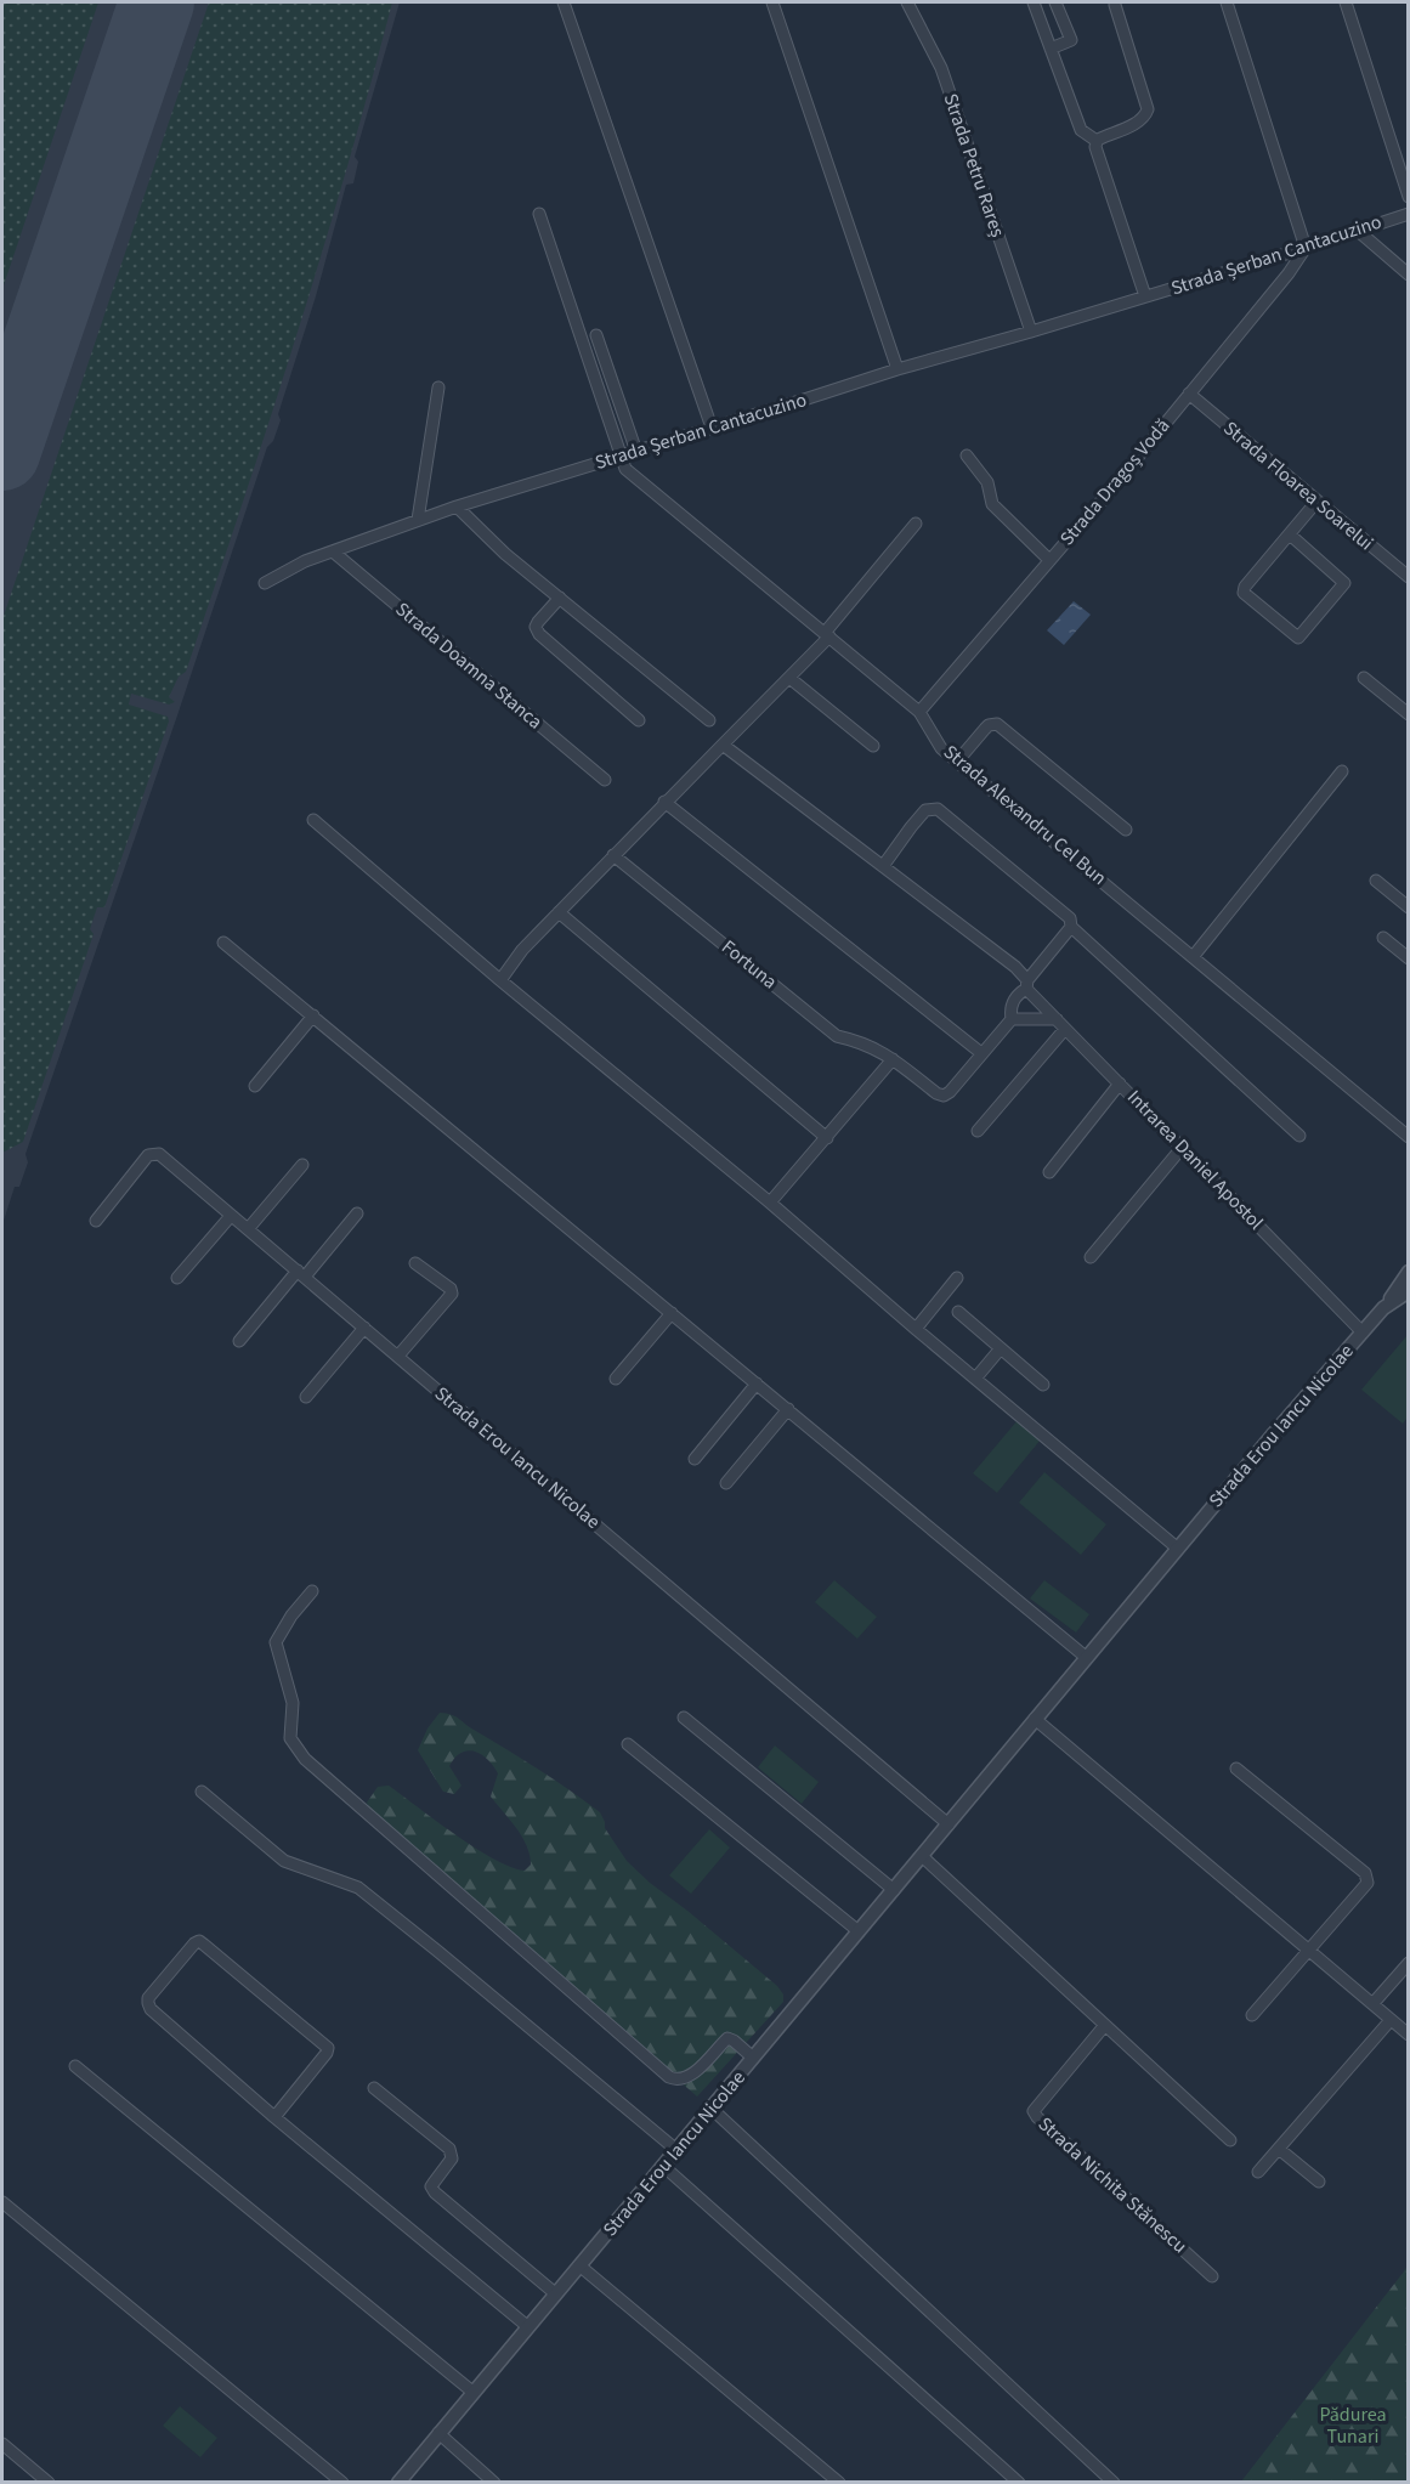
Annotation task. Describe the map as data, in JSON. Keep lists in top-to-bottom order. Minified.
{"streets":{"street":["Strada Petru Rareș","Strada Șerban Cantacuzino","Strada Dragoș Vodă","Strada Floarea Soarelui","Strada Doamna Stanca","Strada Alexandru Cel Bun","Fortuna","Intrarea Daniel Apostol","Strada Erou Iancu Nicolae","Strada Nichita Stănescu"]},"crossings":[["Strada Petru Rareș","Strada Șerban Cantacuzino"],["Strada Șerban Cantacuzino","Strada Dragoș Vodă"],["Strada Șerban Cantacuzino","Strada Doamna Stanca"],["Strada Șerban Cantacuzino","Strada Alexandru Cel Bun"],["Strada Dragoș Vodă","Strada Floarea Soarelui"],["Strada Dragoș Vodă","Strada Alexandru Cel Bun"],["Intrarea Daniel Apostol","Strada Erou Iancu Nicolae"]],"parks":["Pădurea Tunari"]}
